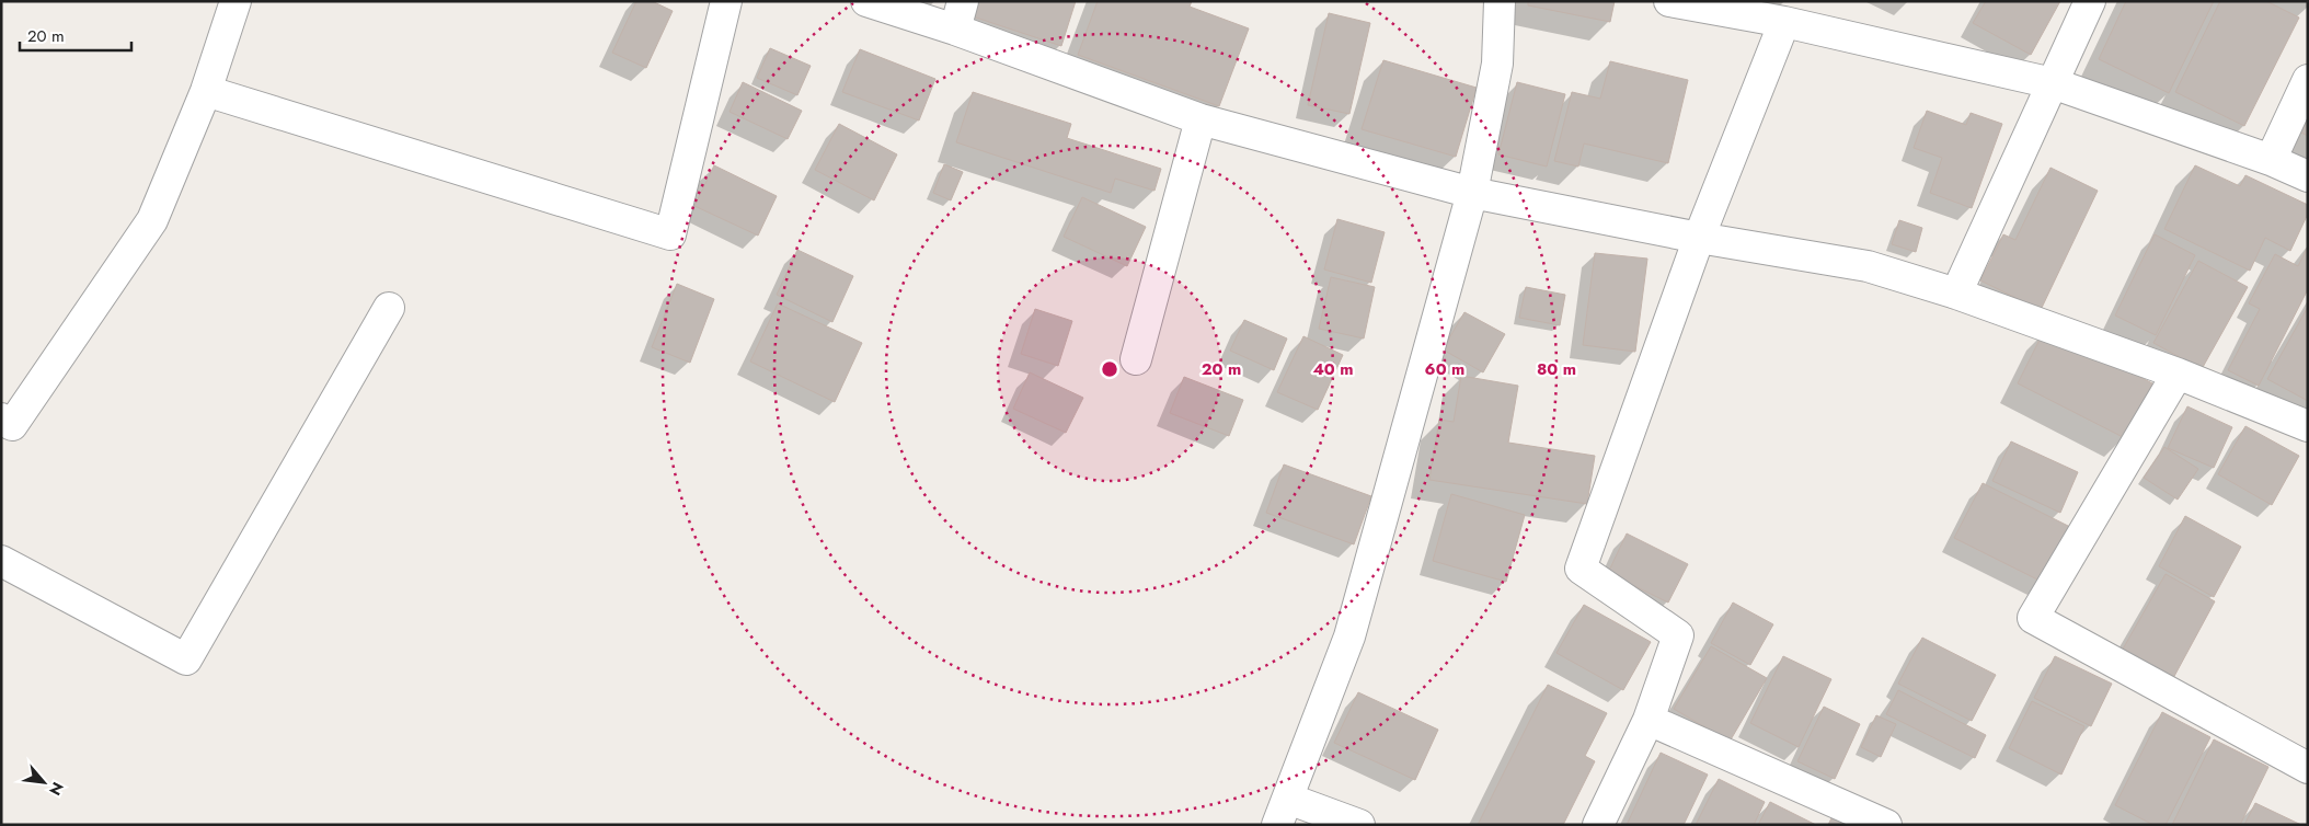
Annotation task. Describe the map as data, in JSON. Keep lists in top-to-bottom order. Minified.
{"scale_bar":"20 m","north":"bottom right","rings":["20 m","40 m","60 m","80 m"]}
